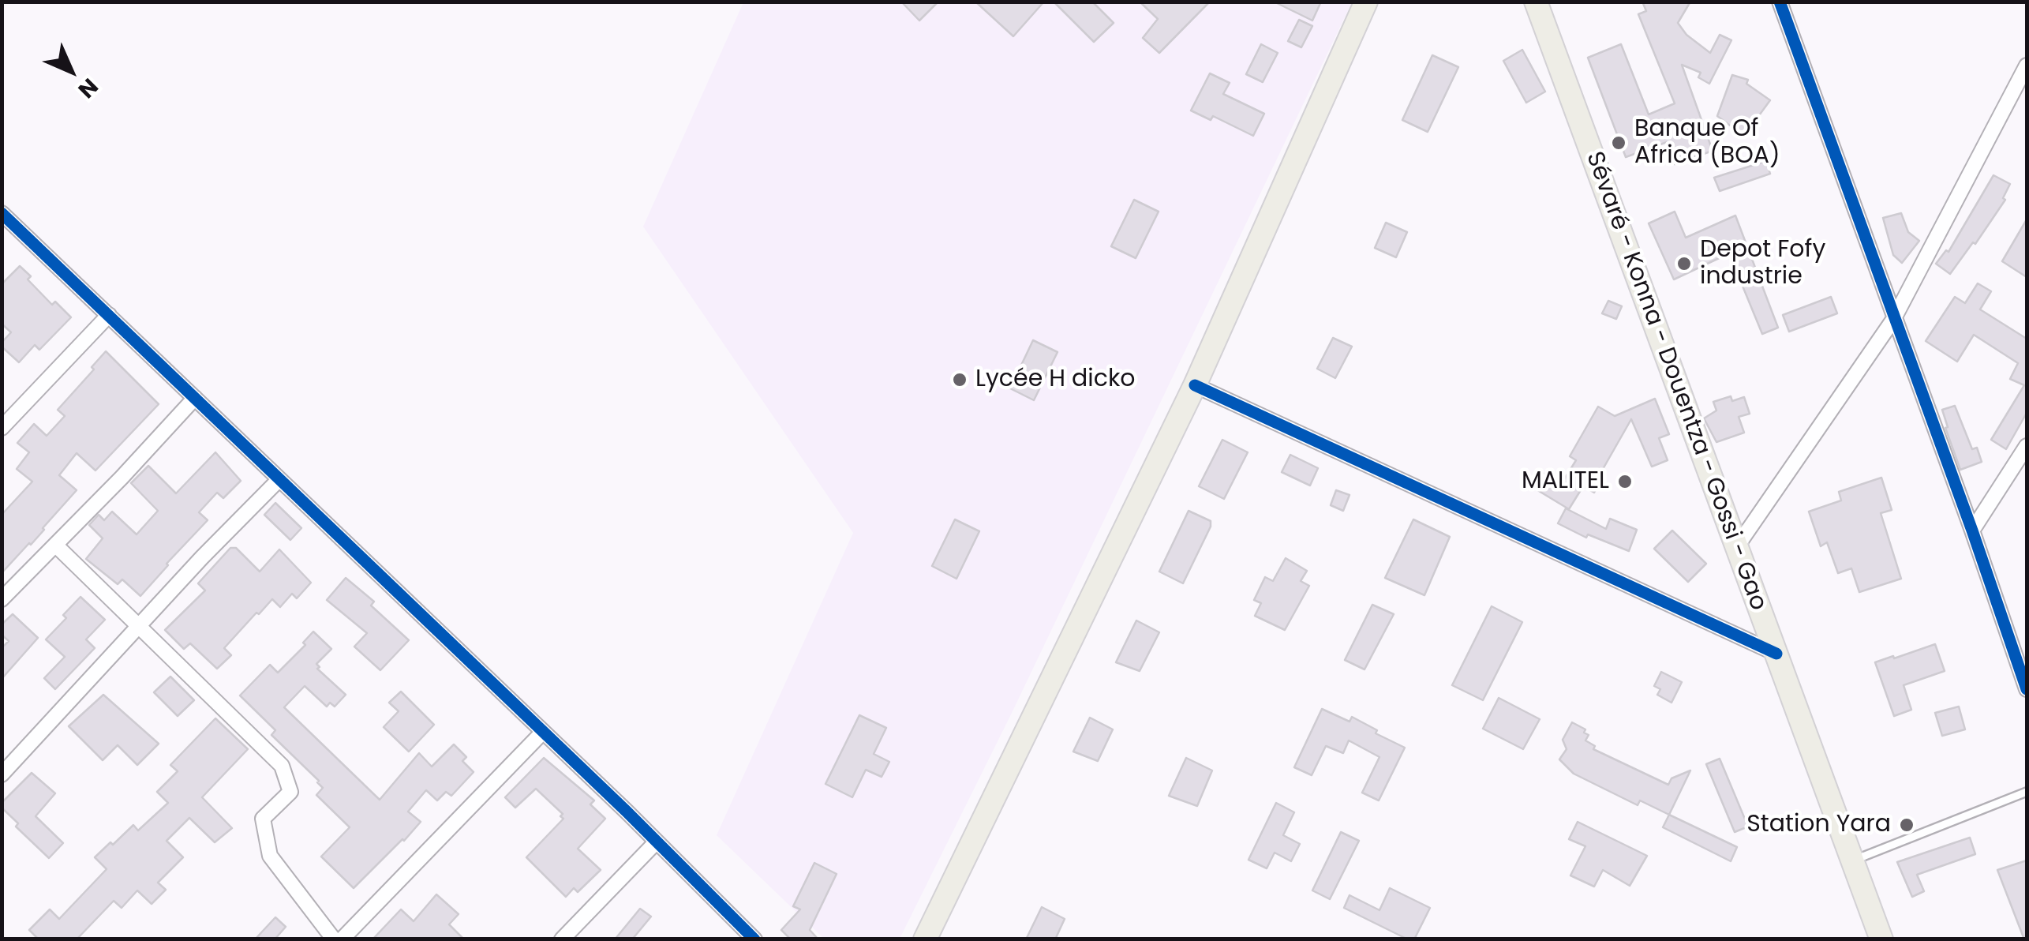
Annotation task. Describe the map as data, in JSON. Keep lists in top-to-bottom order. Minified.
{"streets":{"main road":["Sévaré - Konna - Douentza - Gossi - Gao"]},"places":["Banque Of Africa (BOA)","Depot Fofy industrie","Lycée H dicko","MALITEL","Station Yara"],"north":"bottom right"}
